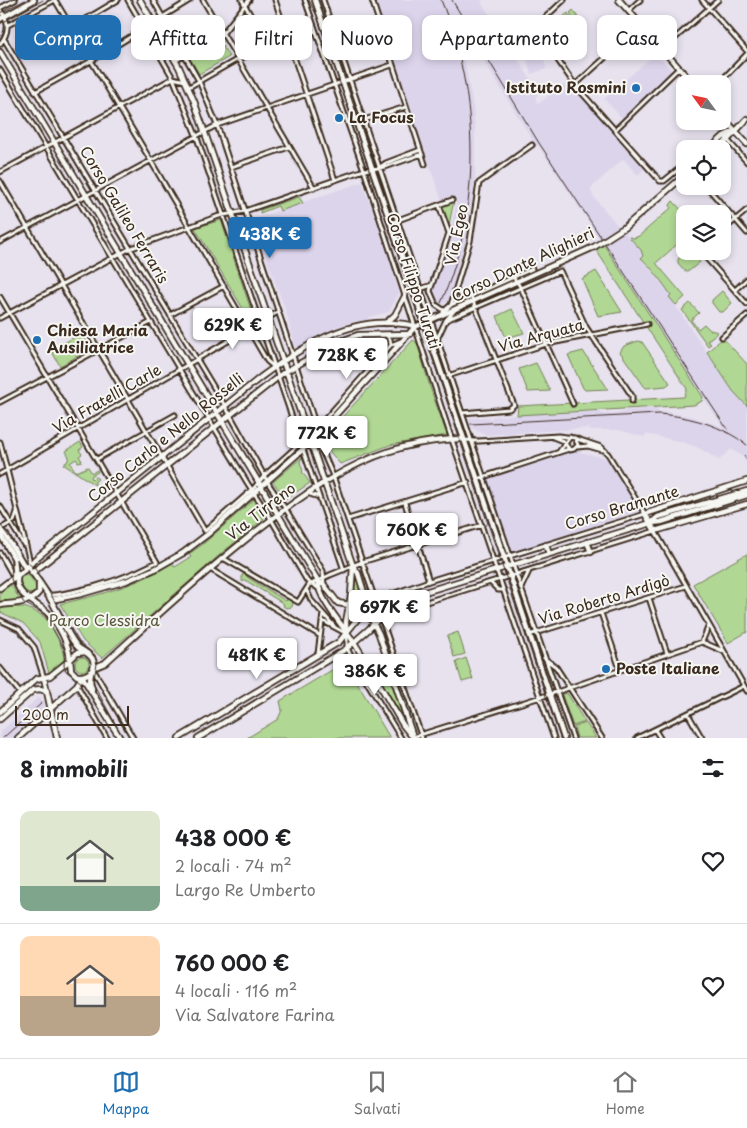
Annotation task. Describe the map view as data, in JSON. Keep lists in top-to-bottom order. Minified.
{"streets":{"main road":["Corso Galileo Ferraris","Corso Dante Alighieri","Corso Filippo Turati","Corso Carlo e Nello Rosselli","Corso Bramante","Via Tirreno"],"street":["Via Egeo","Via Arquata","Via Fratelli Carle","Via Roberto Ardigò"]},"crossings":[["Corso Galileo Ferraris","Via Fratelli Carle"],["Corso Galileo Ferraris","Corso Carlo e Nello Rosselli"],["Corso Galileo Ferraris","Via Tirreno"],["Via Egeo","Corso Dante Alighieri"],["Corso Dante Alighieri","Corso Filippo Turati"],["Corso Dante Alighieri","Via Arquata"],["Corso Dante Alighieri","Corso Carlo e Nello Rosselli"],["Corso Filippo Turati","Via Arquata"],["Corso Filippo Turati","Corso Carlo e Nello Rosselli"],["Corso Filippo Turati","Corso Bramante"],["Corso Filippo Turati","Via Tirreno"],["Corso Filippo Turati","Via Roberto Ardigò"]],"parks":["Parco Clessidra"],"places":["Istituto Rosmini","La Focus","Chiesa Maria Ausiliatrice","Poste Italiane"],"scale_bar":"200 m","north":"top left","page":{"chip":["Compra","Affitta","Filtri","Nuovo","Appartamento","Casa"],"price":["438K €","629K €","728K €","772K €","760K €","697K €","481K €","386K €"],"scale":"200 m","heading":"8 immobili","list":[{"name":"438 000 €","note":"2 locali · 74 m² · Largo Re Umberto"},{"name":"760 000 €","note":"4 locali · 116 m² · Via Salvatore Farina"}],"tabs":["Mappa","Salvati","Home"]}}
